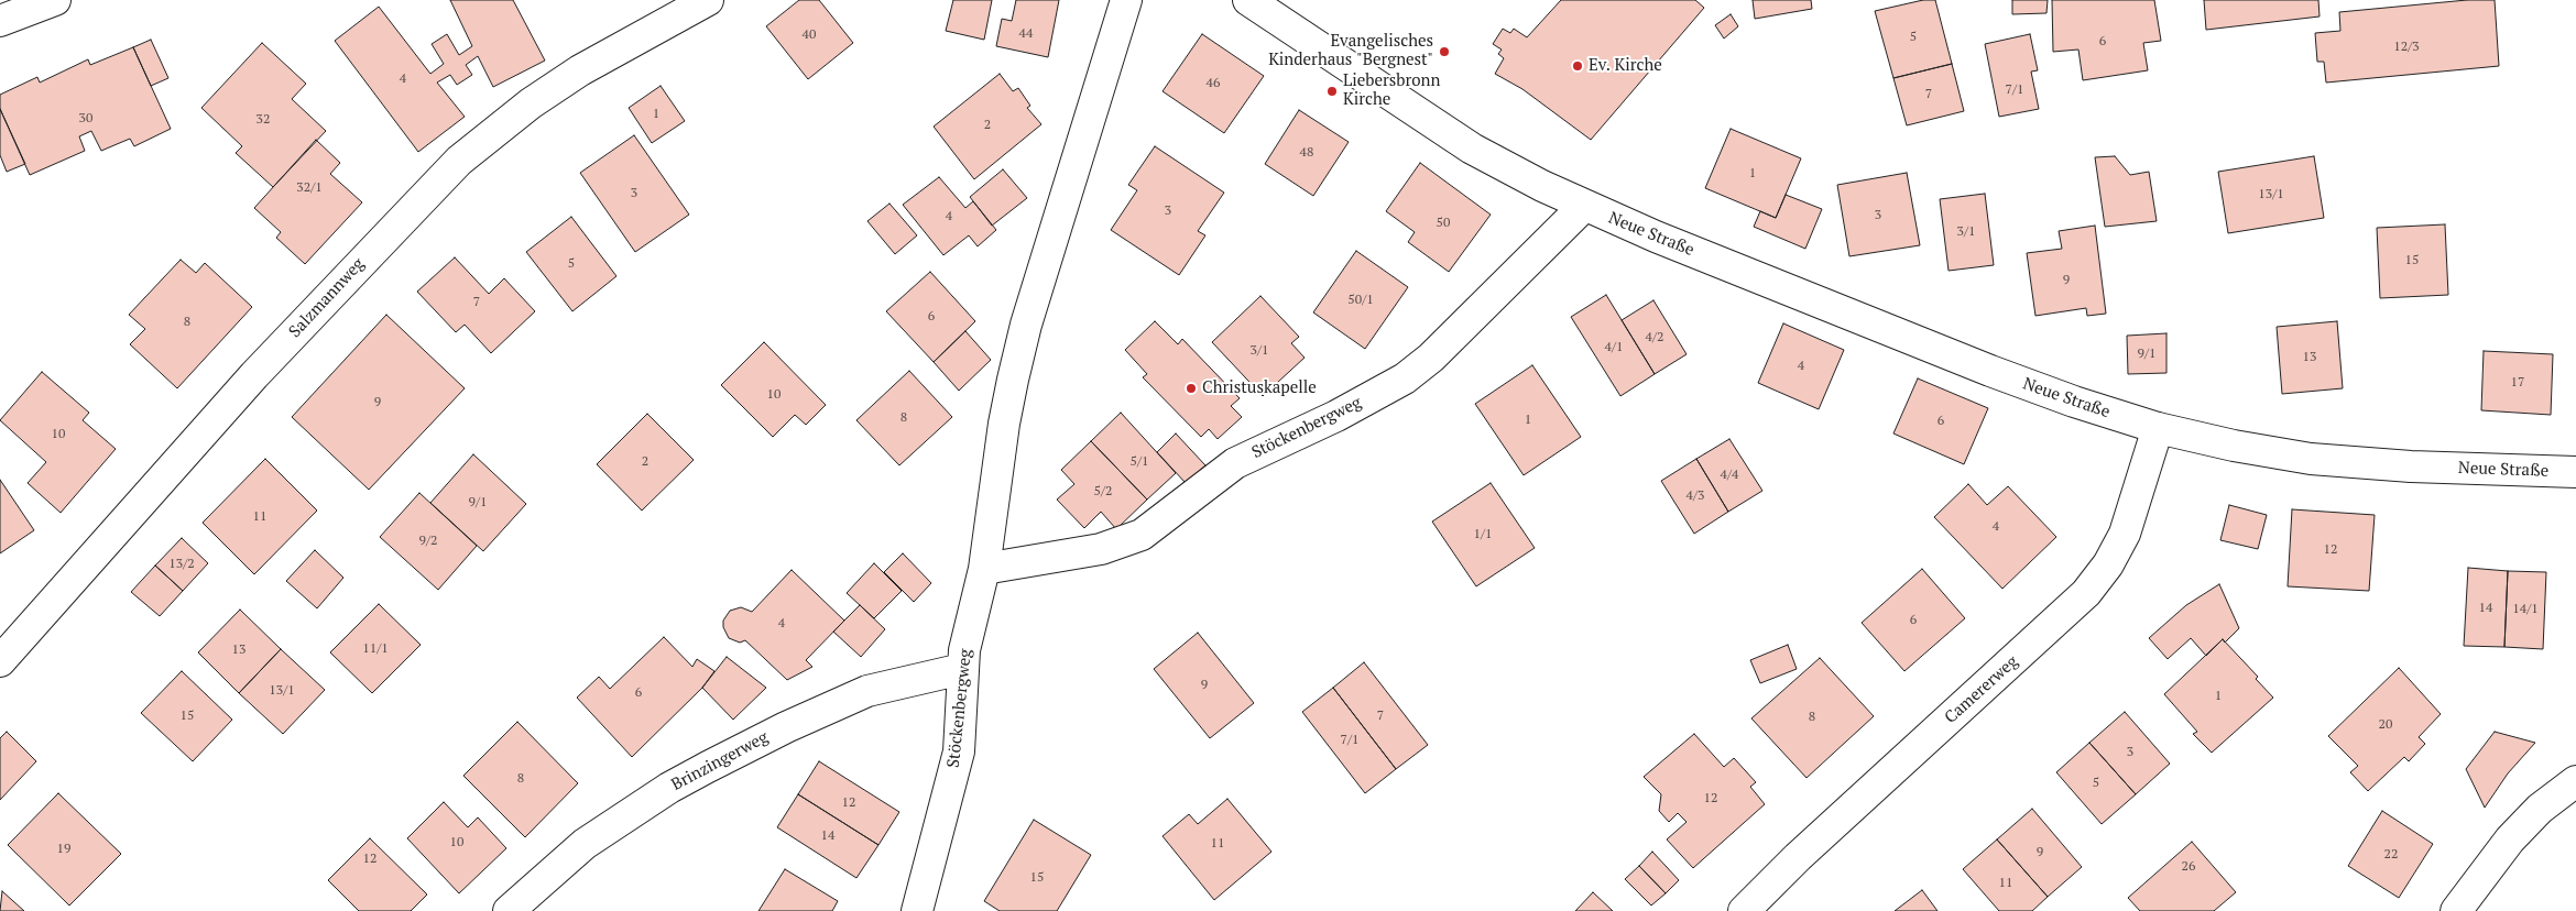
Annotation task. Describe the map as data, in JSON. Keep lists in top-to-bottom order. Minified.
{"streets":{"street":["Neue Straße","Salzmannweg","Stöckenbergweg","Camererweg","Brinzingerweg"]},"crossings":[["Neue Straße","Stöckenbergweg"],["Neue Straße","Camererweg"],["Stöckenbergweg","Brinzingerweg"]],"places":["Evangelisches Kinderhaus \"Bergnest\"","Ev. Kirche","Liebersbronn Kirche","Christuskapelle"],"house_numbers":["44","40","5","6","12/3","4","46","7/1","7","1","30","32","2","48","1","32/1","3","13/1","3","3","4","50","3/1","15","5","9","50/1","7","6","8","4/2","4/1","3/1","9/1","13","4","17","10","9","8","1","6","10","2","5/1","4/4","5/2","4/3","9/1","11","4","1/1","9/2","12","13/2","14","14/1","6","4","11/1","13","9","13/1","6","1","15","7","8","20","7/1","3","8","5","12","12","14","10","11","19","9","22","12","26","15","11"]}
